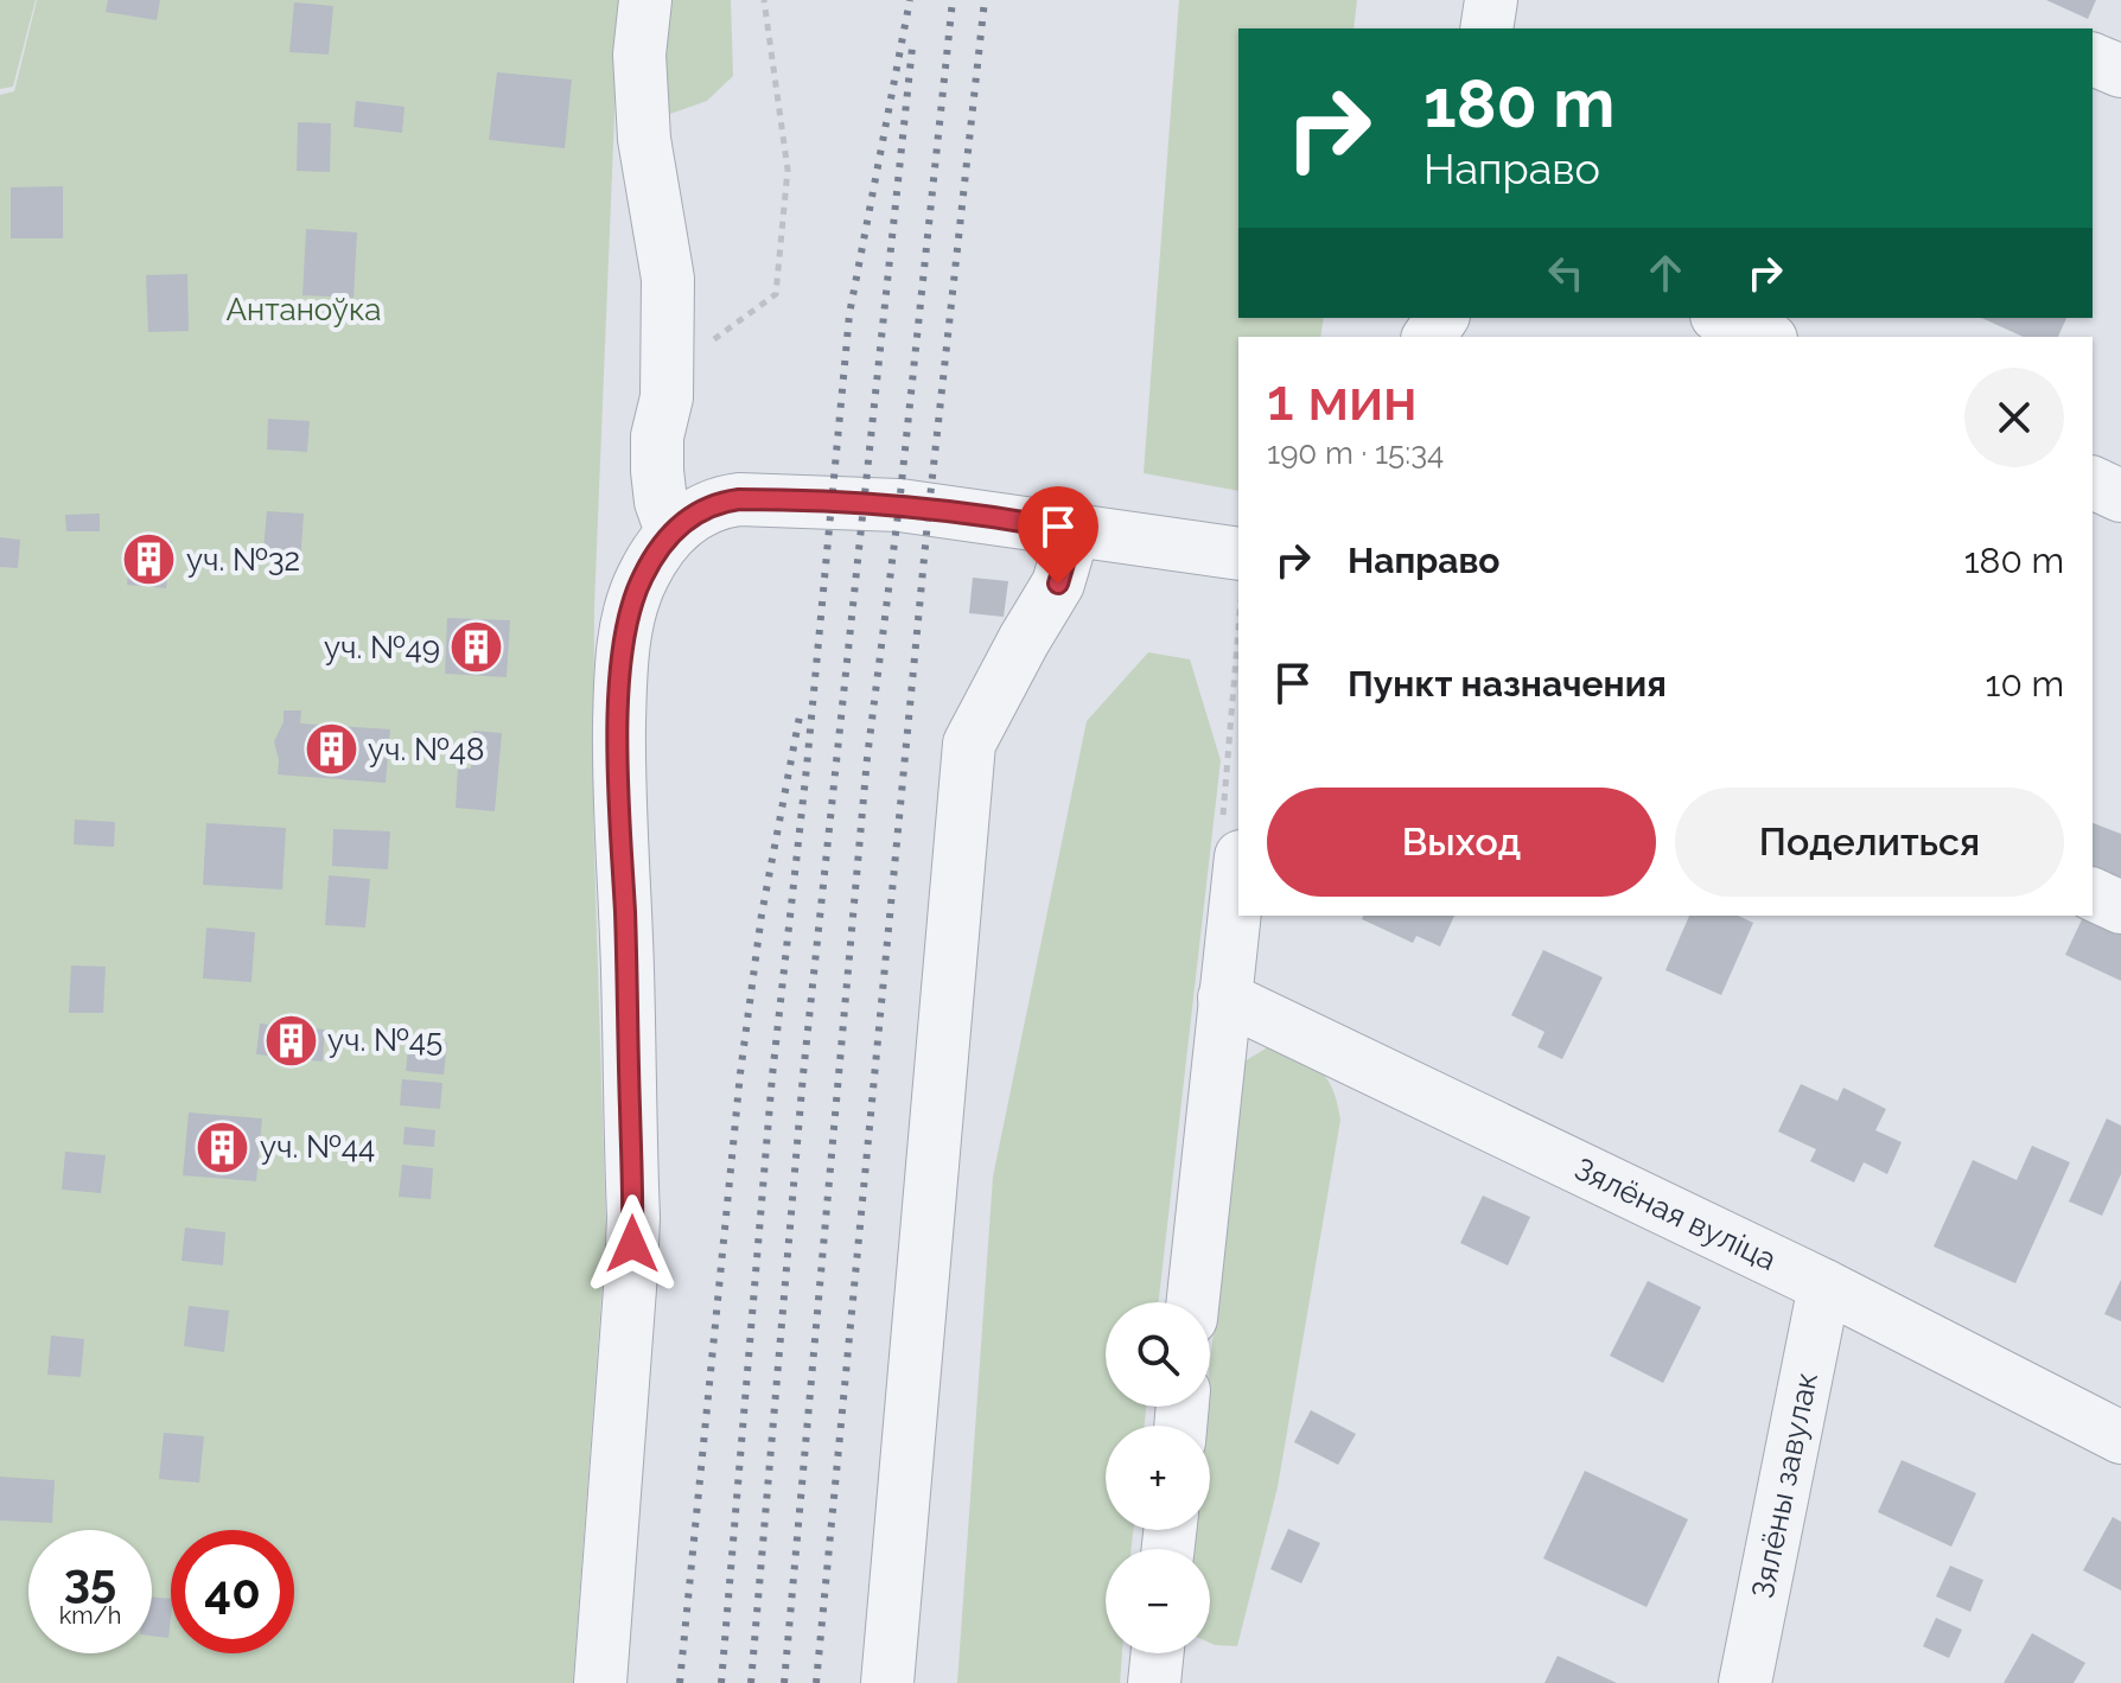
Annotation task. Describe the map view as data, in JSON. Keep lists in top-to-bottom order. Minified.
{"streets":{"street":["Зялёная вуліца","Зялёны завулак"]},"crossings":[["Зялёная вуліца","Зялёны завулак"]],"parks":["Антаноўка"],"places":{"building":["уч. №32","уч. №49","уч. №48","уч. №45","уч. №44"]},"page":{"turn":["180 m","Направо"],"heading":["1 мин","190 m · 15:34"],"list":[{"name":"Направо","value":"180 m"},{"name":"Пункт назначения","value":"10 m"}],"buttons":["Выход","Поделиться"],"map_buttons":["+","−"],"speed":"35 km/h","limit":"40"}}
